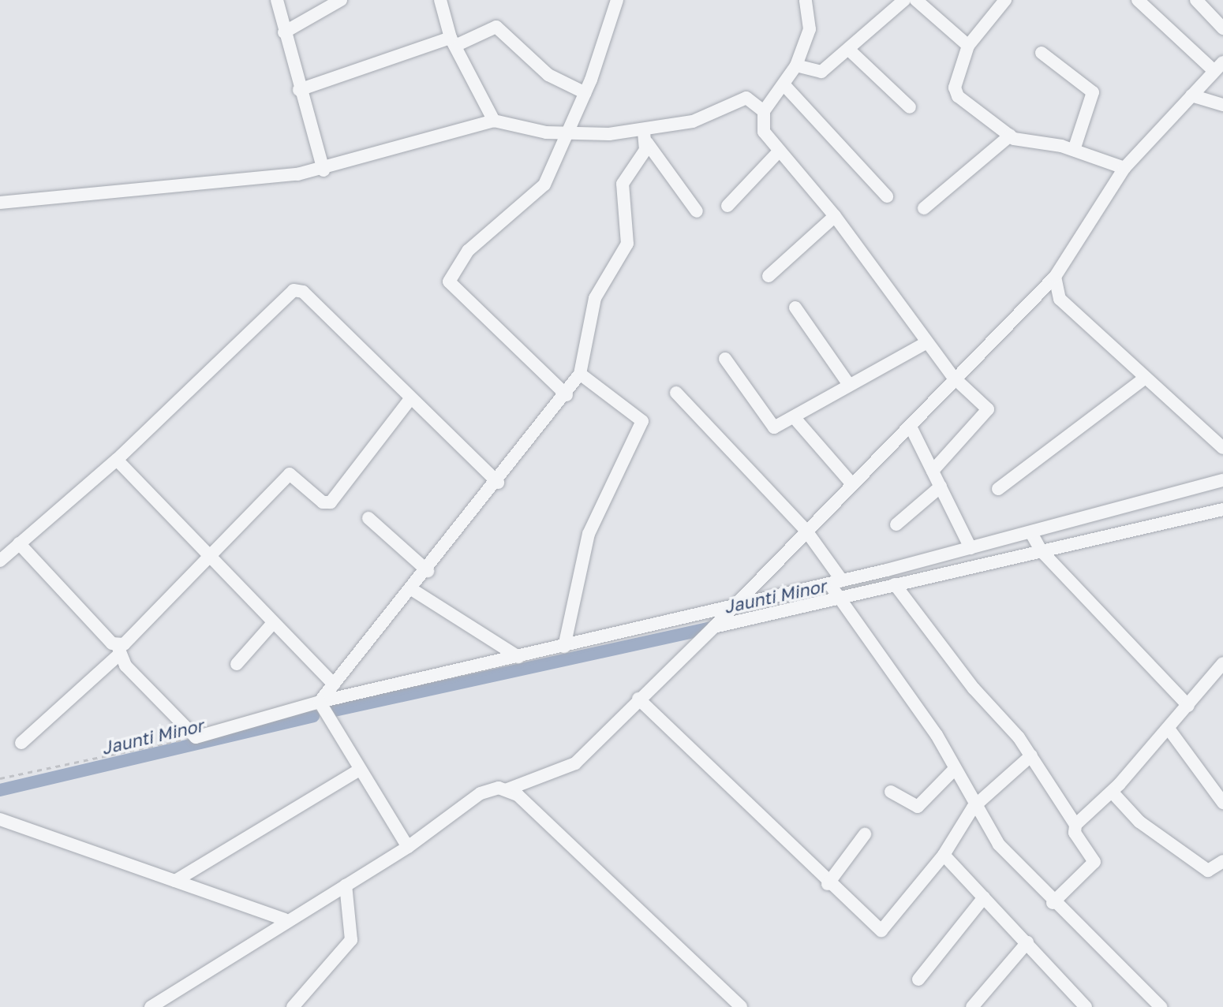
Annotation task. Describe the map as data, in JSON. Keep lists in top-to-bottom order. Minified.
{"water":["Jaunti Minor"]}
